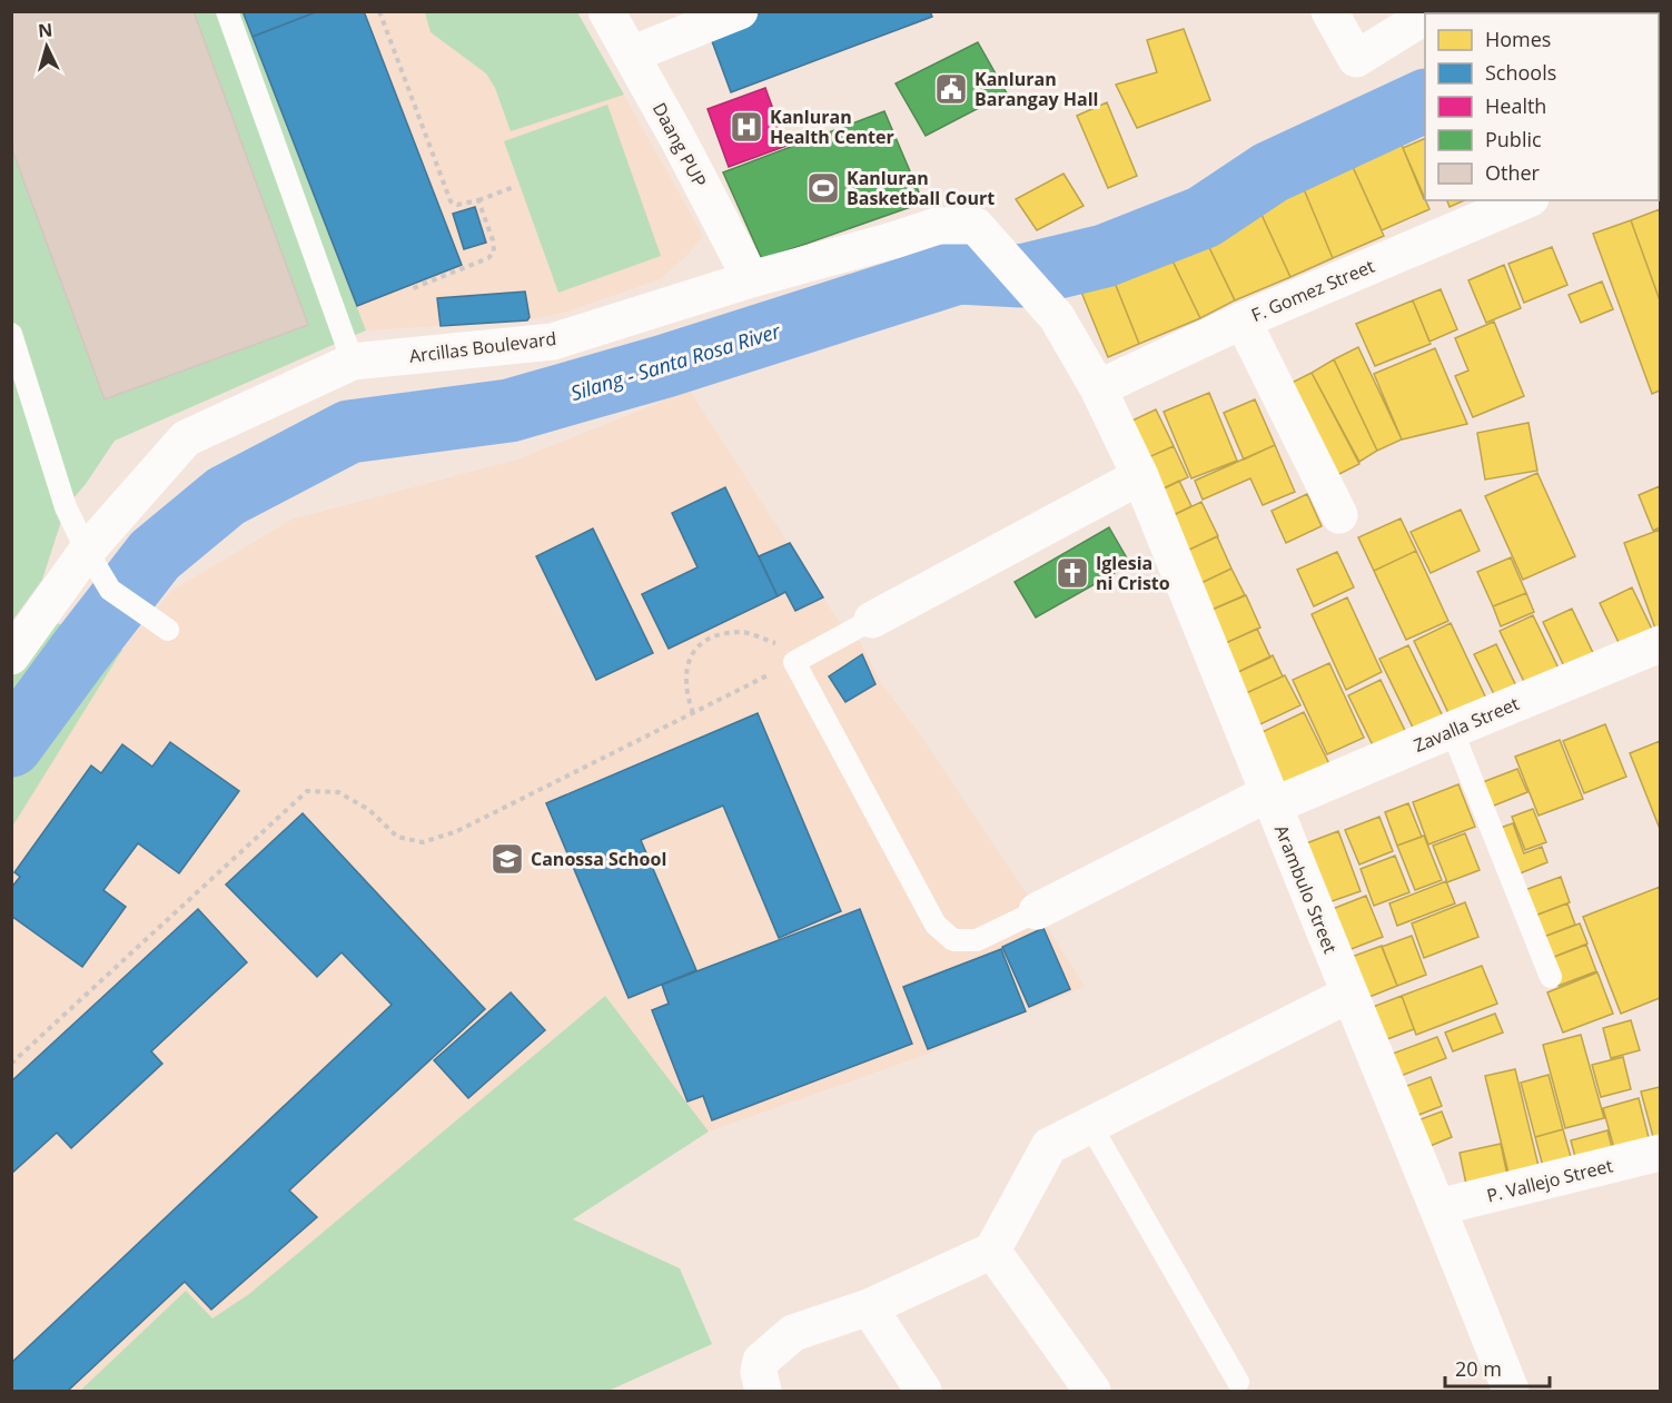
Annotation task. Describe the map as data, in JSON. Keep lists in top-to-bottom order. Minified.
{"streets":{"street":["Daang PUP","F. Gomez Street","Arcillas Boulevard","Zavalla Street","Arambulo Street","P. Vallejo Street"]},"crossings":[["Daang PUP","Arcillas Boulevard"],["F. Gomez Street","Arcillas Boulevard"],["F. Gomez Street","Arambulo Street"],["Arcillas Boulevard","Arambulo Street"],["Zavalla Street","Arambulo Street"],["Arambulo Street","P. Vallejo Street"]],"water":["Silang - Santa Rosa River"],"places":{"public building":["Kanluran Barangay Hall"],"hospital":["Kanluran Health Center"],"sports":["Kanluran Basketball Court"],"church":["Iglesia ni Cristo"],"school or university":["Canossa School"]},"legend":["Homes","Schools","Health","Public","Other"],"scale_bar":"20 m","north":"top"}
